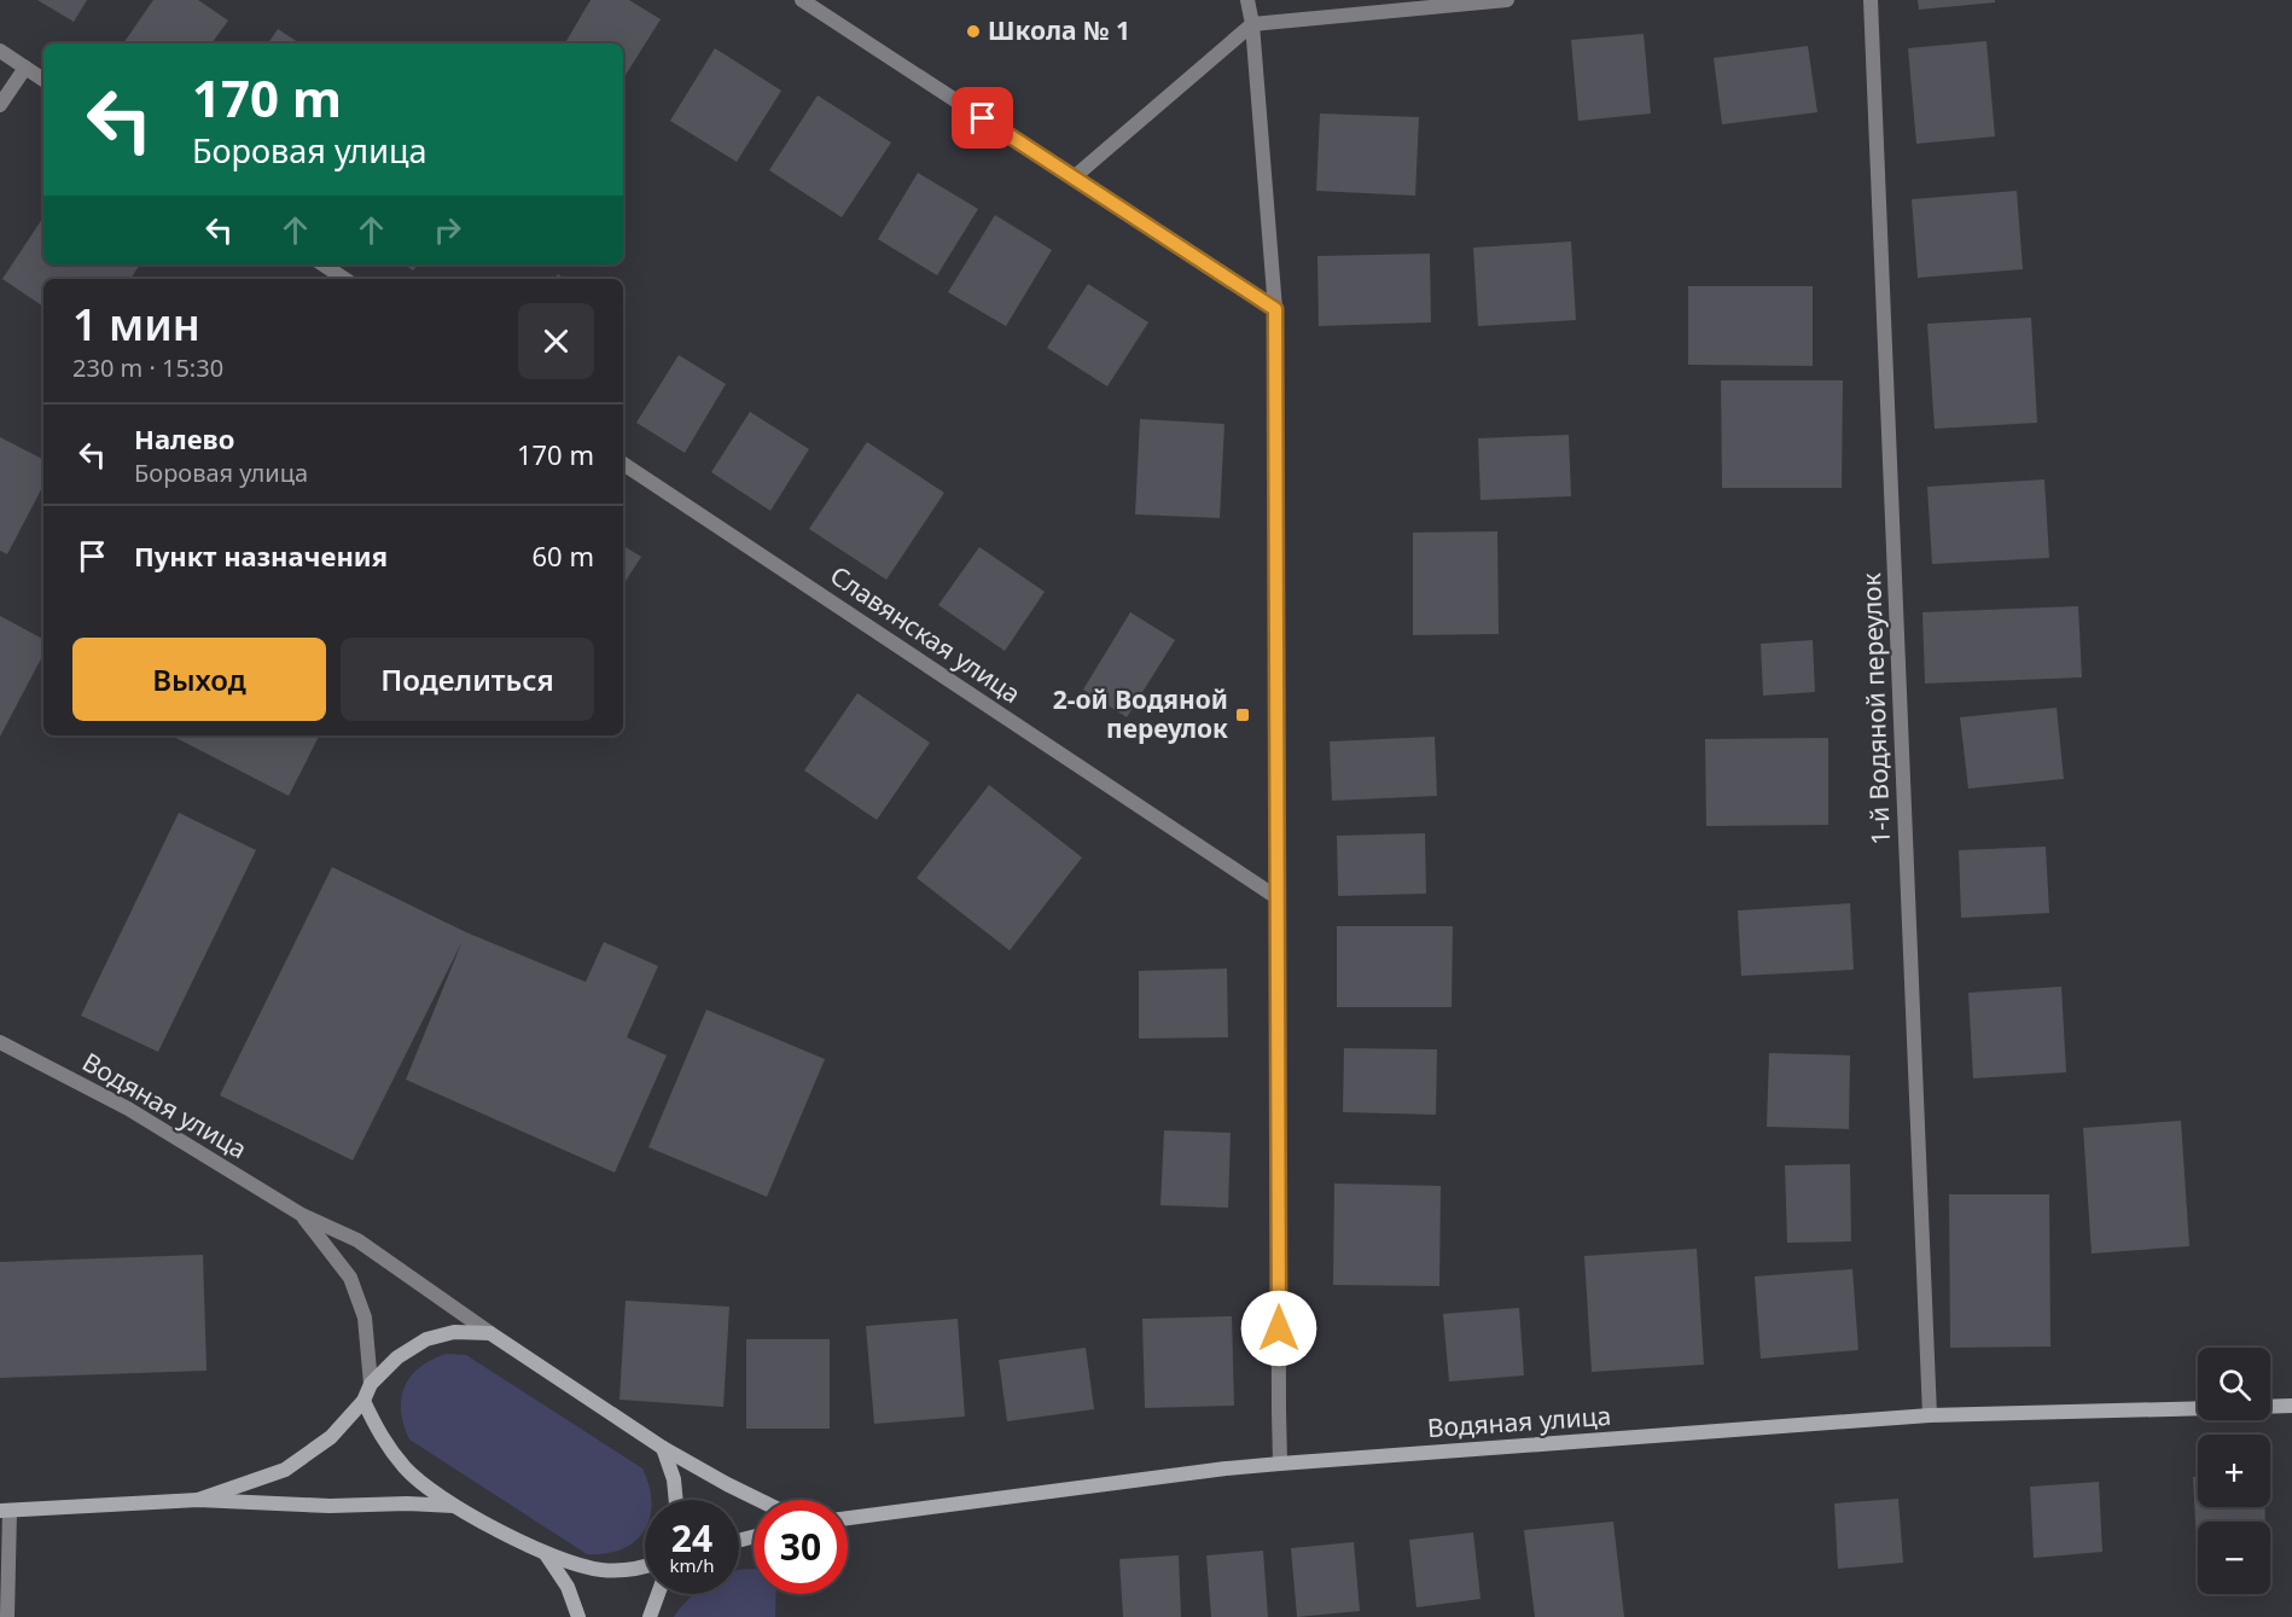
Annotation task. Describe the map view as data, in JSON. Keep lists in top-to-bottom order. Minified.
{"streets":{"street":["Славянская улица","1-й Водяной переулок","Водяная улица"]},"crossings":[["1-й Водяной переулок","Водяная улица"]],"places":{"other":["Школа № 1"],"transit":["2-ой Водяной переулок"]},"page":{"turn":["170 m","Боровая улица"],"heading":["1 мин","230 m · 15:30"],"list":[{"name":"Налево","note":"Боровая улица","value":"170 m"},{"name":"Пункт назначения","value":"60 m"}],"buttons":["Выход","Поделиться"],"map_buttons":["+","−"],"speed":"24 km/h","limit":"30"}}
